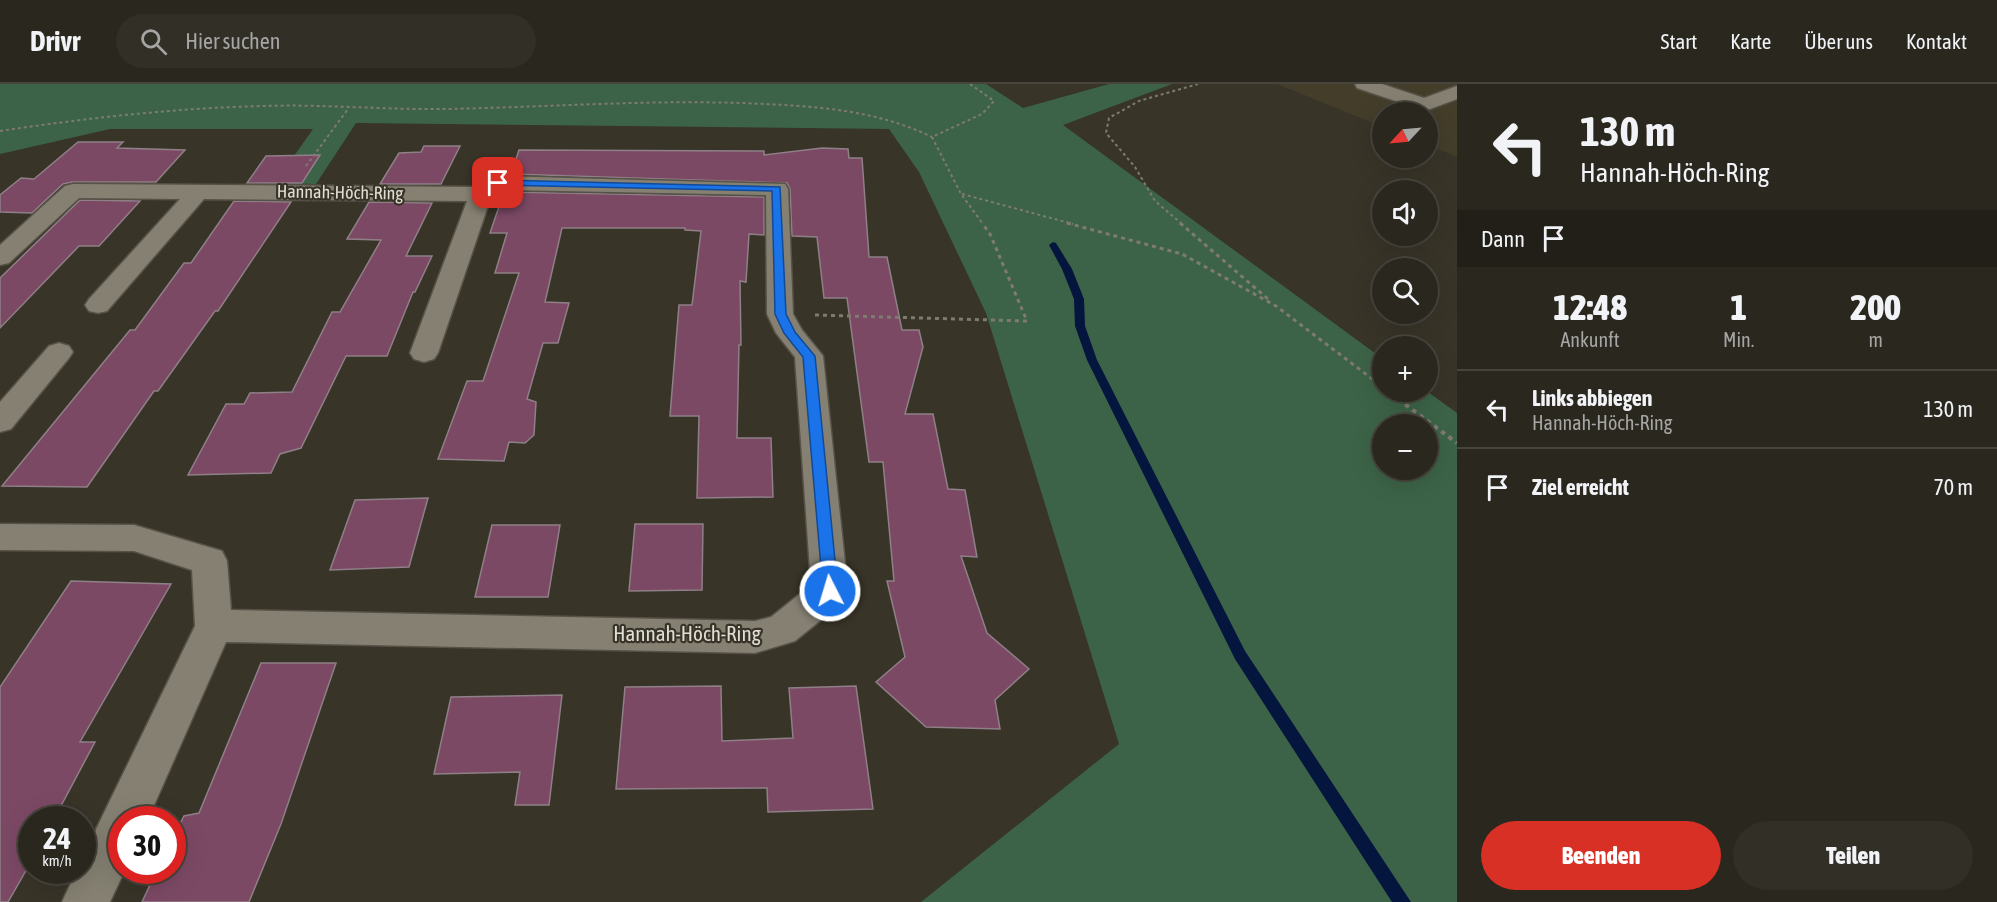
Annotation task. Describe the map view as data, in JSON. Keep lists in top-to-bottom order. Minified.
{"streets":{"street":["Hannah-Höch-Ring"]},"north":"bottom left","page":{"header":"Drivr","search":"Hier suchen","nav":["Start","Karte","Über uns","Kontakt"],"turn":["130 m","Hannah-Höch-Ring"],"map_buttons":["+","−"],"then":"Dann","eta":["12:48","Ankunft","1","Min.","200","m"],"list":[{"name":"Links abbiegen","note":"Hannah-Höch-Ring","value":"130 m"},{"name":"Ziel erreicht","value":"70 m"}],"speed":"24 km/h","limit":"30","buttons":["Beenden","Teilen"]}}
